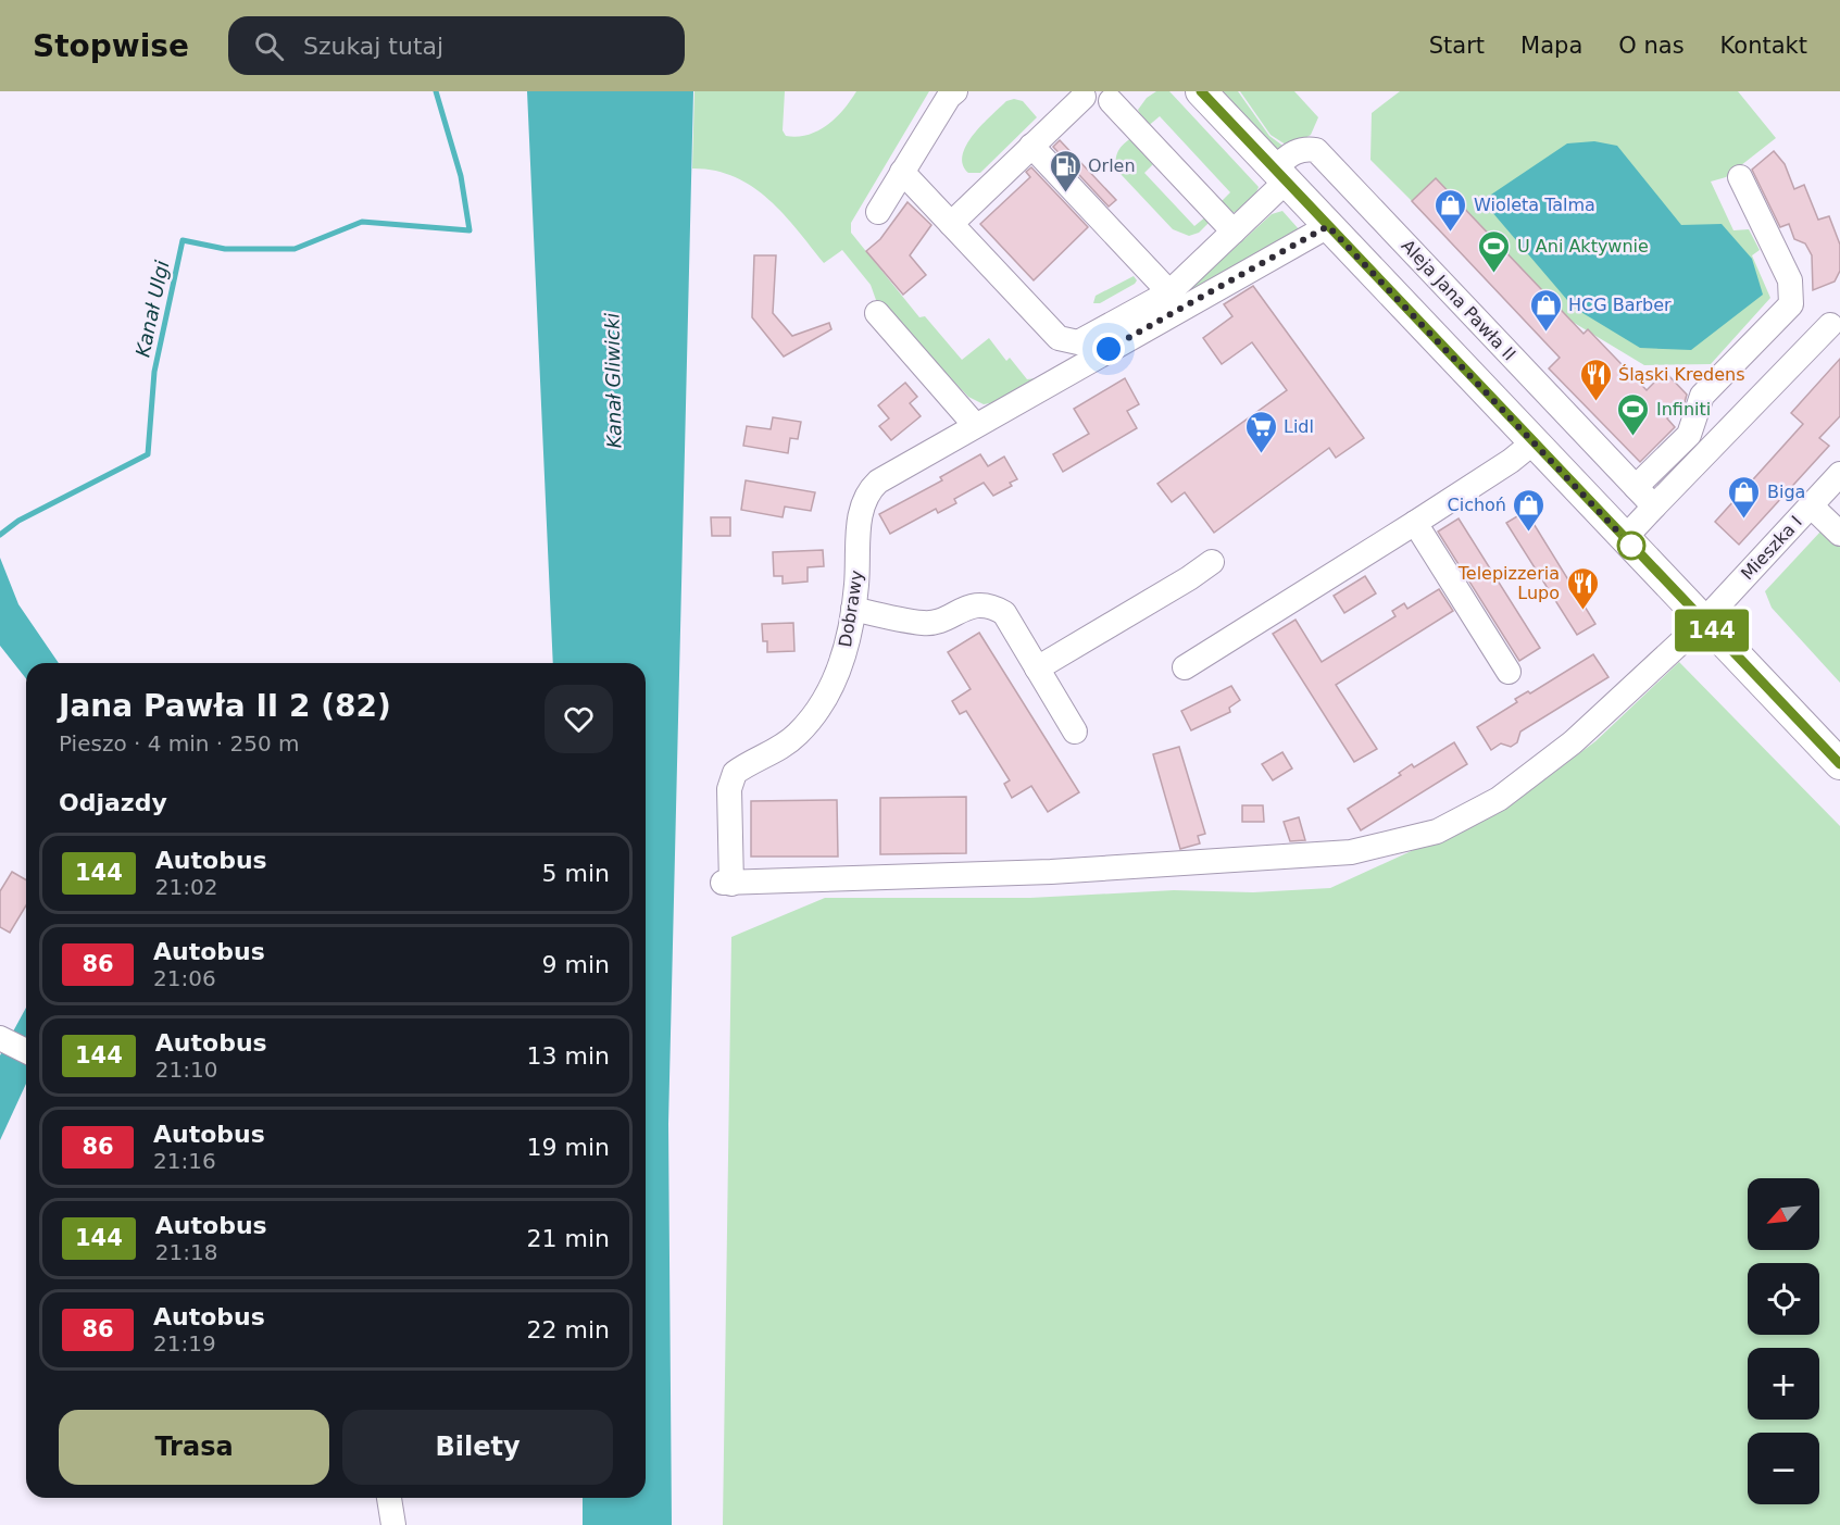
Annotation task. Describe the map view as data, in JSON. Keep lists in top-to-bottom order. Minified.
{"streets":{"street":["Aleja Jana Pawła II","Mieszka I","Dobrawy"]},"crossings":[["Mieszka I","Dobrawy"]],"water":["Kanał Ulgi","Kanał Gliwicki"],"places":{"fuel station":["Orlen"],"shop":["Wioleta Talma","HCG Barber","Biga","Cichoń"],"sports":["U Ani Aktywnie","Infiniti"],"restaurant":["Śląski Kredens","Telepizzeria Lupo"],"supermarket":["Lidl"]},"lines":["bus line 144"],"north":"bottom left","page":{"header":"Stopwise","search":"Szukaj tutaj","nav":["Start","Mapa","O nas","Kontakt"],"on_map":"144","heading":[["Jana Pawła II 2 (82)","Pieszo · 4 min · 250 m"],"Odjazdy"],"list":[{"mark":"144","name":"Autobus","note":"21:02","value":"5 min"},{"mark":"86","name":"Autobus","note":"21:06","value":"9 min"},{"mark":"144","name":"Autobus","note":"21:10","value":"13 min"},{"mark":"86","name":"Autobus","note":"21:16","value":"19 min"},{"mark":"144","name":"Autobus","note":"21:18","value":"21 min"},{"mark":"86","name":"Autobus","note":"21:19","value":"22 min"}],"map_buttons":["+","−"],"buttons":["Trasa","Bilety"]}}
